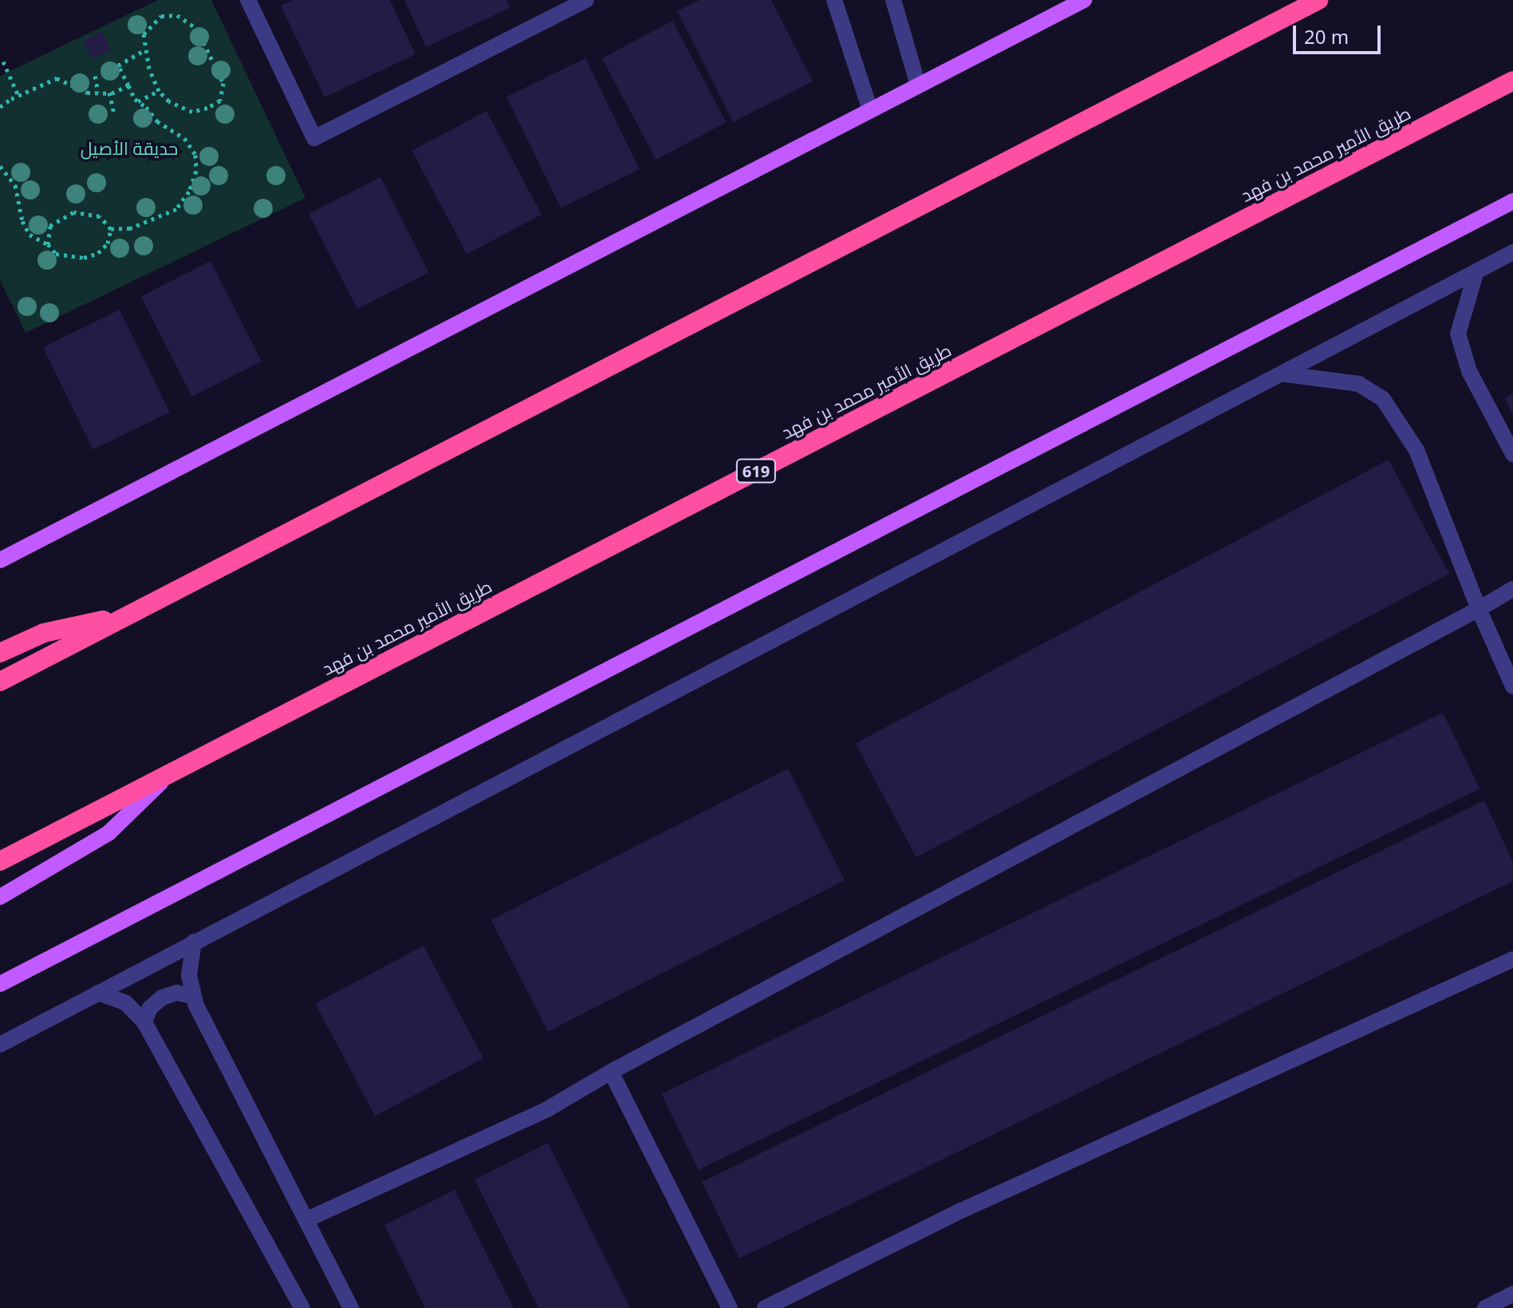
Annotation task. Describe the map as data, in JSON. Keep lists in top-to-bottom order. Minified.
{"streets":{"highway":["طريق الأمير محمد بن فهد","619"]},"parks":["حديقة الأصيل"],"scale_bar":"20 m"}
